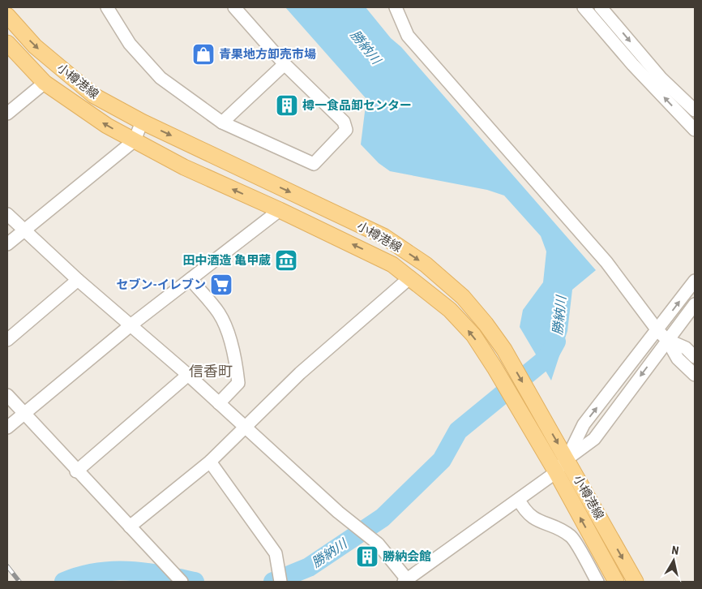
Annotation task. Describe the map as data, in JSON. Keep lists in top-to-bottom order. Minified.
{"streets":{"main road":["小樽港線"]},"districts":["信香町"],"water":["勝納川"],"places":{"shop":["青果地方卸売市場"],"building":["樽一食品卸センター","勝納会館"],"museum":["田中酒造 亀甲蔵"],"supermarket":["セブン-イレブン"]},"north":"top"}
